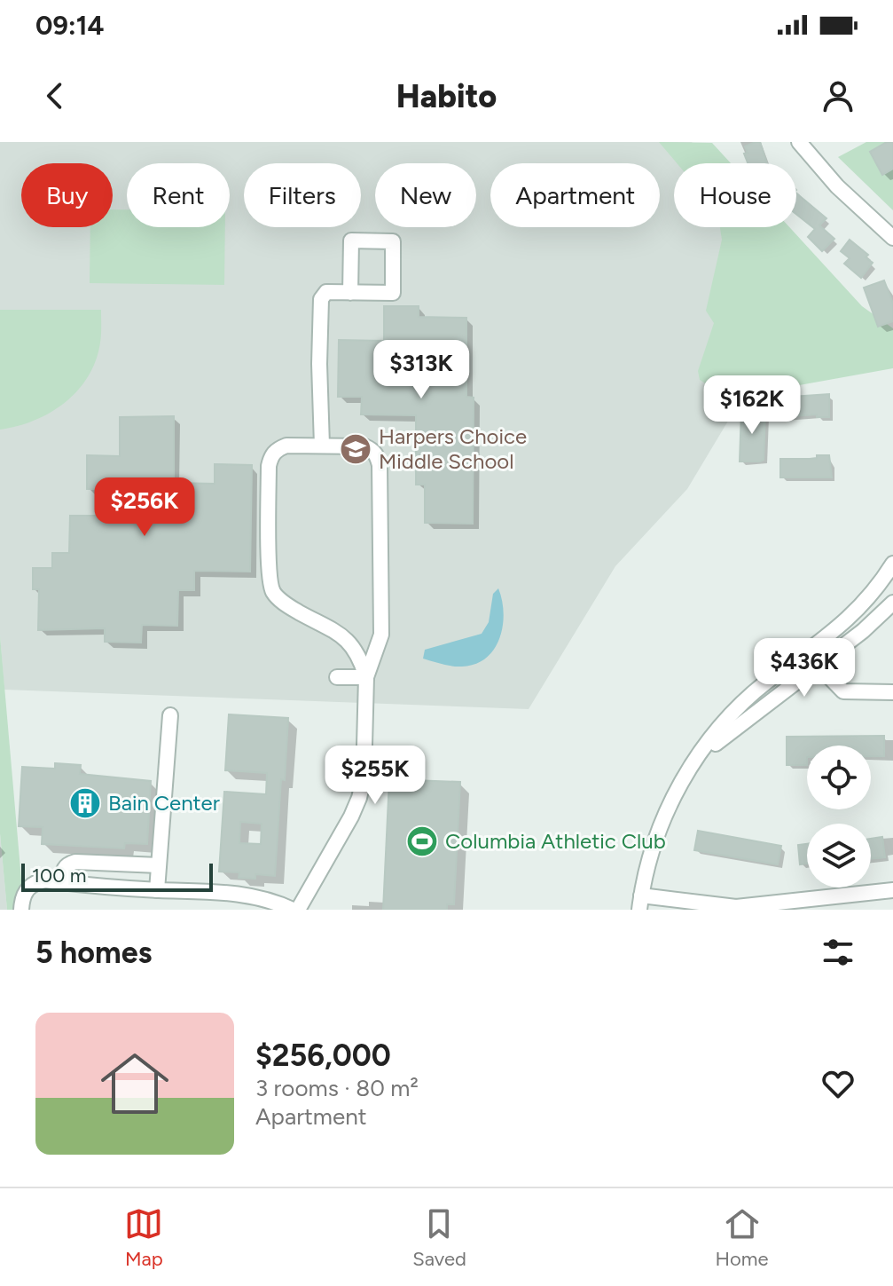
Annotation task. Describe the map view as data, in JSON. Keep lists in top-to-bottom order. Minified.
{"places":{"school or university":["Harpers Choice Middle School"],"building":["Bain Center"],"sports":["Columbia Athletic Club"]},"scale_bar":"100 m","page":{"status":"09:14","header":"Habito","chip":["Buy","Rent","Filters","New","Apartment","House"],"price":["$313K","$162K","$256K","$436K","$255K"],"scale":"100 m","heading":"5 homes","list":[{"name":"$256,000","note":"3 rooms · 80 m² · Apartment"}],"tabs":["Map","Saved","Home"]}}
